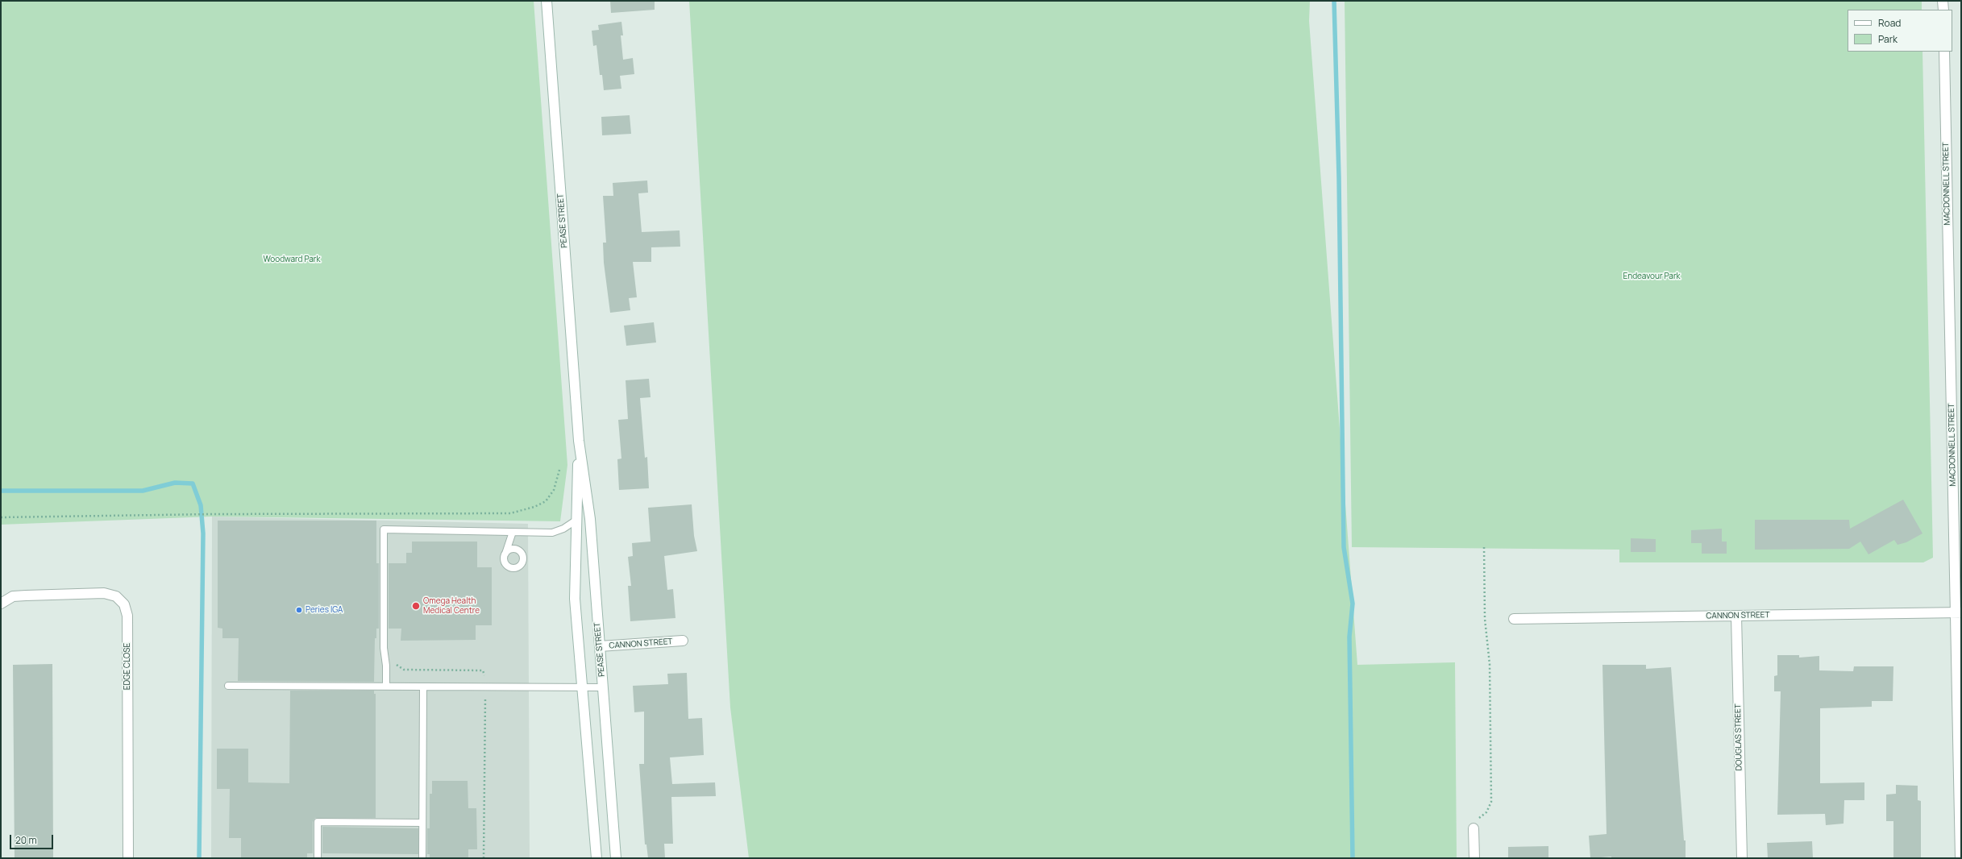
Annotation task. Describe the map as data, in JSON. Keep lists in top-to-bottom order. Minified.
{"streets":{"street":["MACDONNELL STREET","PEASE STREET","CANNON STREET","EDGE CLOSE","DOUGLAS STREET"]},"crossings":[["MACDONNELL STREET","CANNON STREET"],["PEASE STREET","CANNON STREET"],["CANNON STREET","DOUGLAS STREET"]],"parks":["Woodward Park","Endeavour Park"],"places":["Omega Health Medical Centre","Peries IGA"],"legend":["Road","Park"],"scale_bar":"20 m"}
